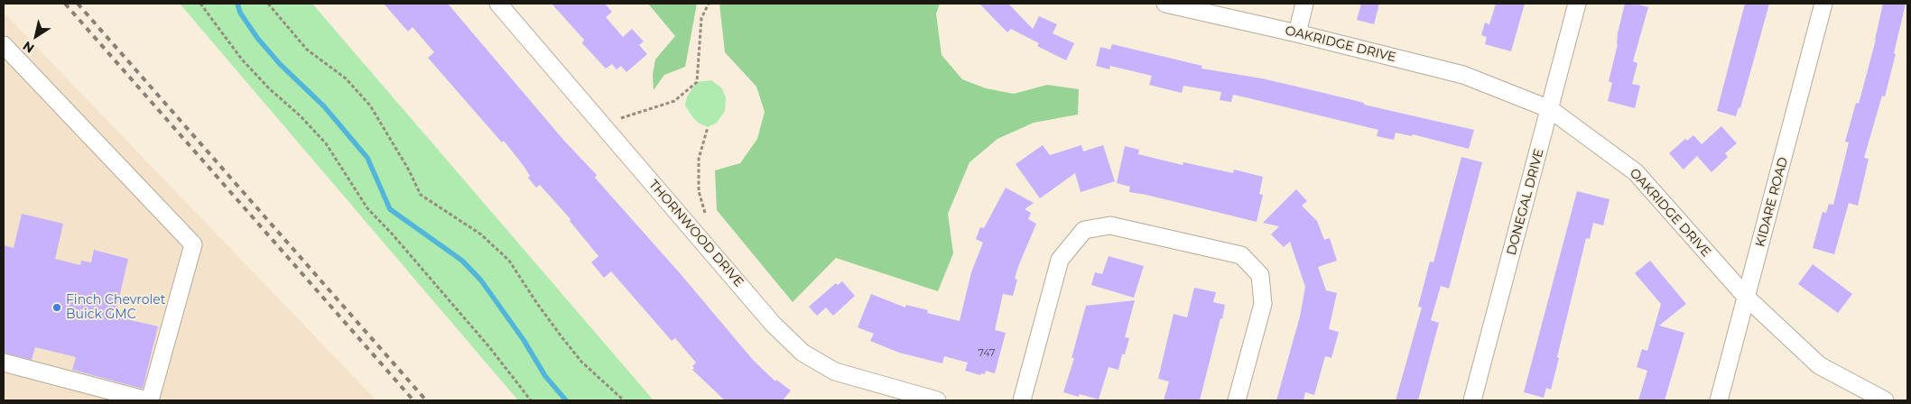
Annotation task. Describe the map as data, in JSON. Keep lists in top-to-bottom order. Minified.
{"streets":{"street":["OAKRIDGE DRIVE","DONEGAL DRIVE","KIDARE ROAD","THORNWOOD DRIVE"]},"crossings":[["OAKRIDGE DRIVE","DONEGAL DRIVE"],["OAKRIDGE DRIVE","KIDARE ROAD"]],"places":["Finch Chevrolet Buick GMC"],"house_numbers":["747"],"north":"bottom left"}
